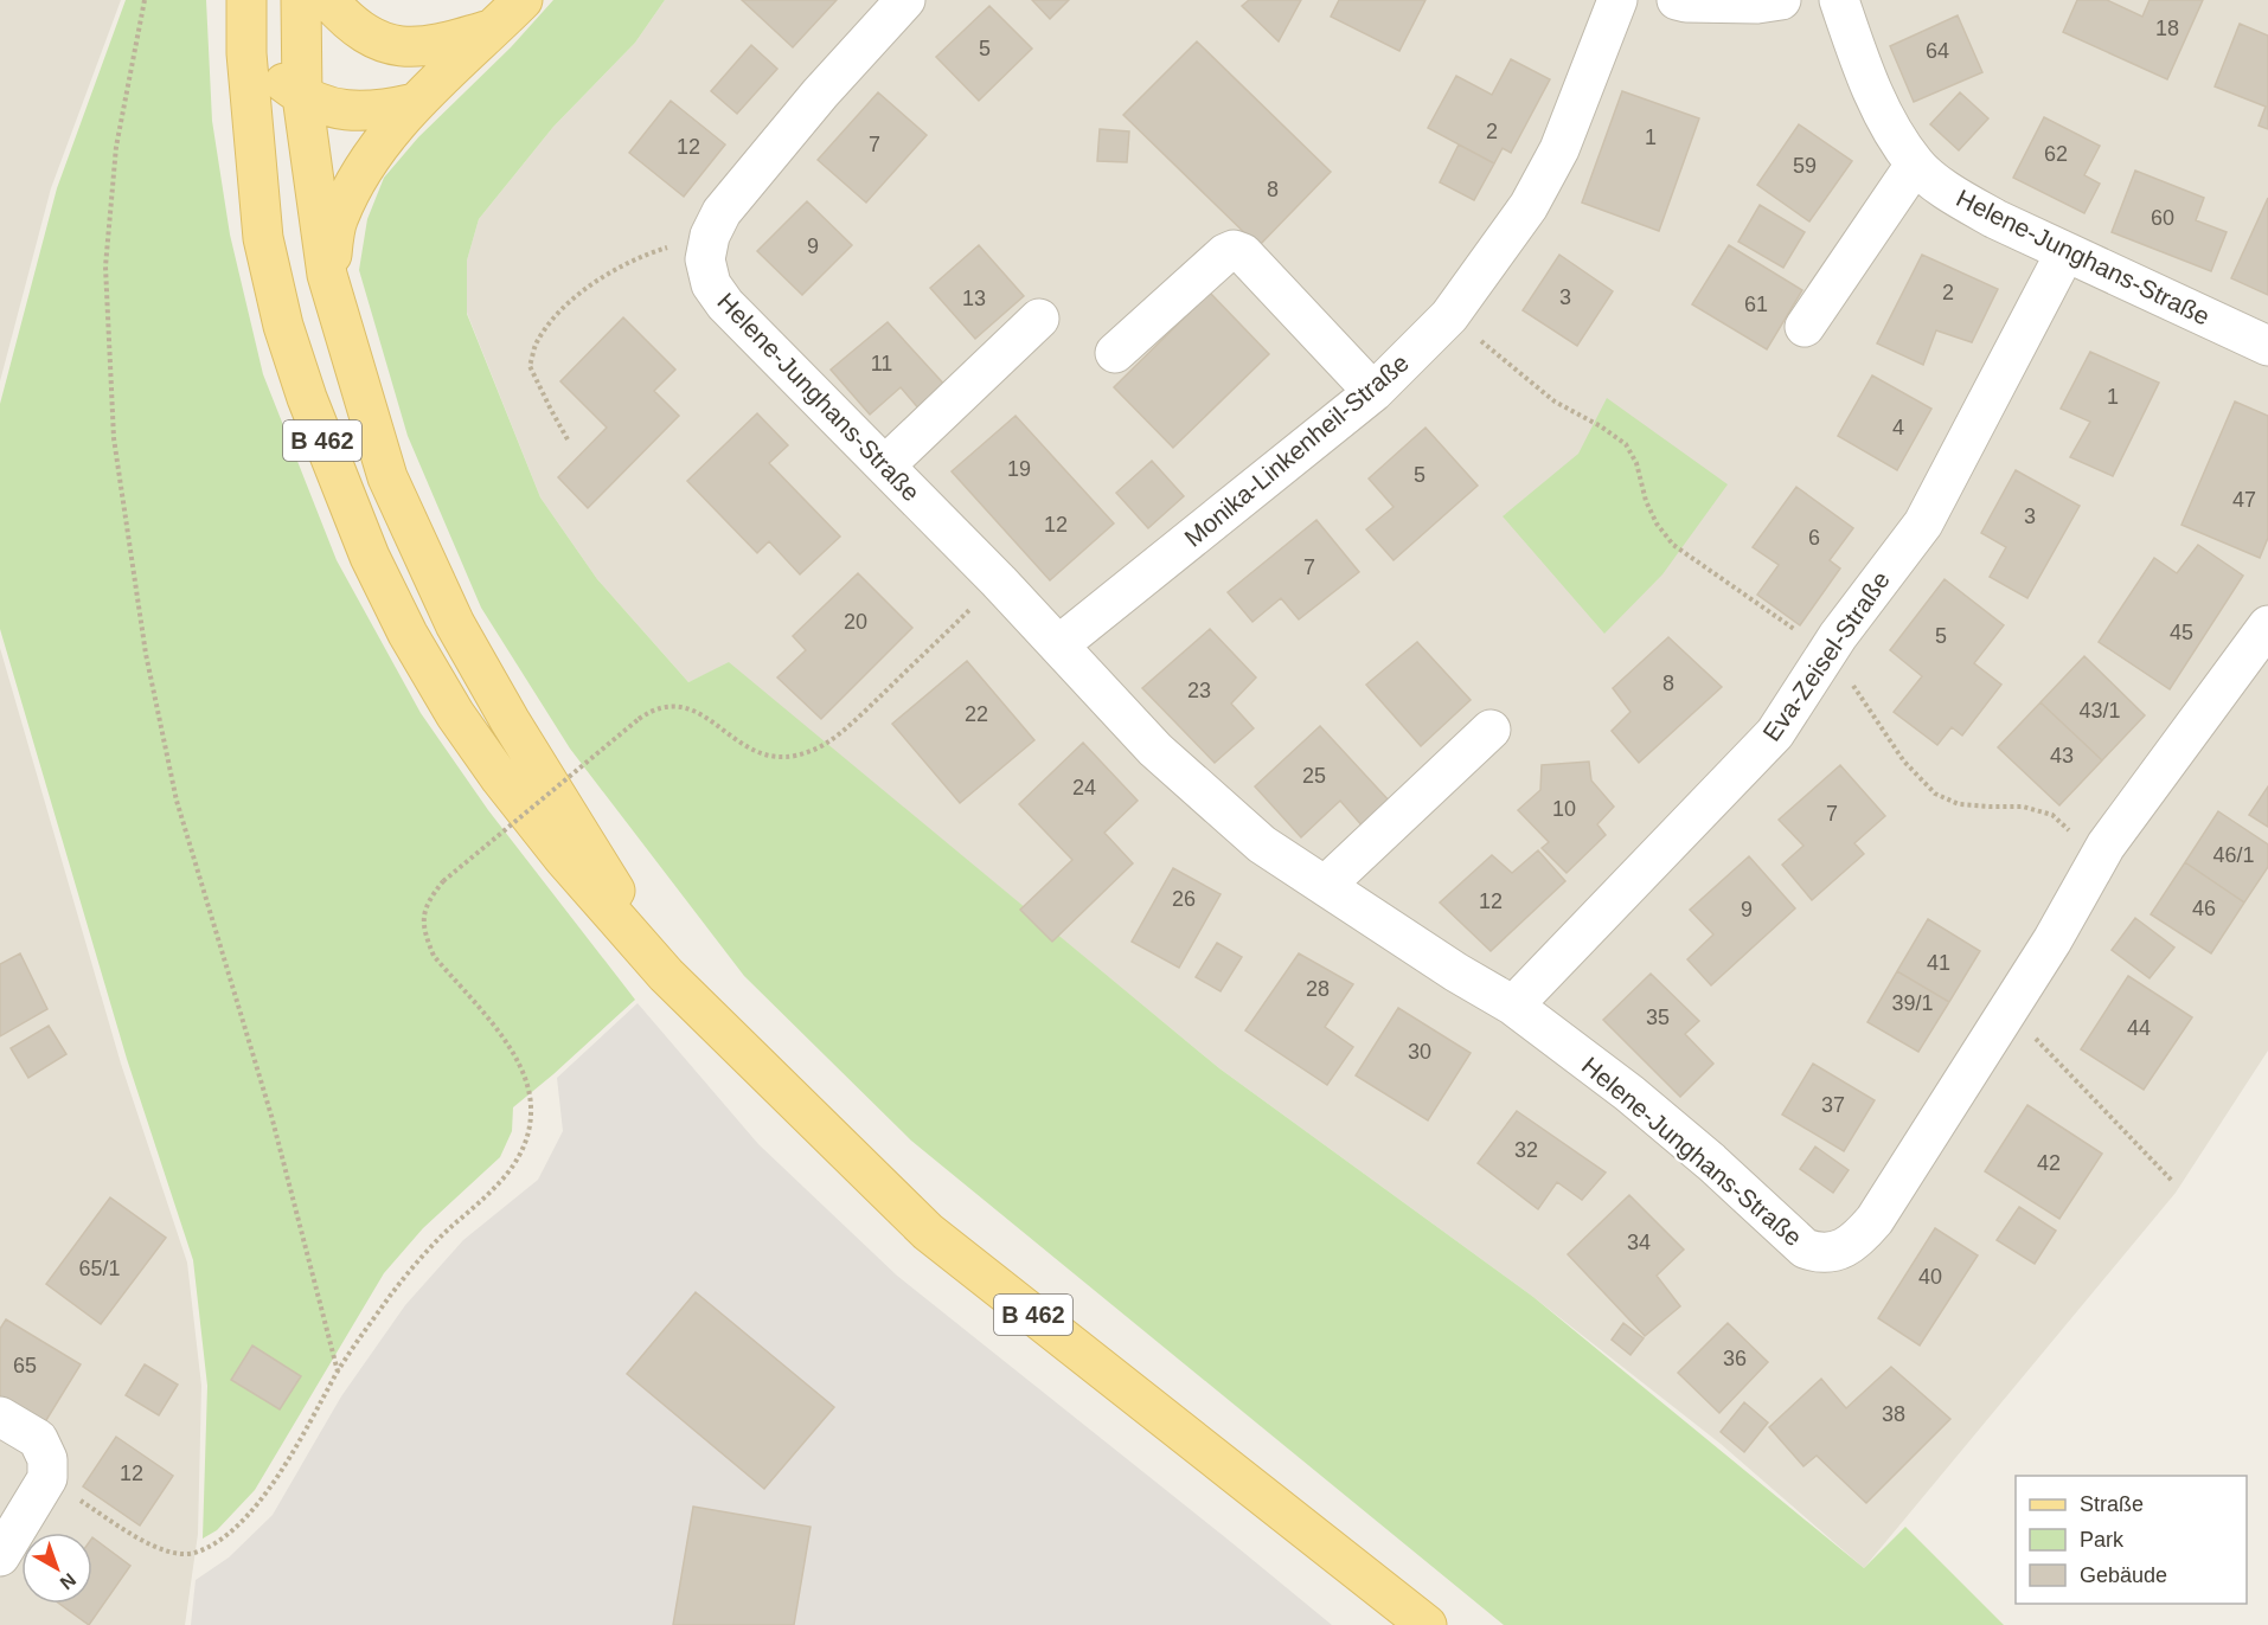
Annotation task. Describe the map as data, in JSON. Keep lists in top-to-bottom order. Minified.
{"streets":{"main road":["B 462"],"street":["Helene-Junghans-Straße","Monika-Linkenheil-Straße","Eva-Zeisel-Straße"]},"crossings":[["Helene-Junghans-Straße","Monika-Linkenheil-Straße"],["Helene-Junghans-Straße","Eva-Zeisel-Straße"]],"house_numbers":["18","5","64","2","1","7","12","62","59","8","60","9","2","3","13","61","11","1","4","19","5","47","3","12","6","7","20","45","5","8","23","43/1","22","43","25","24","10","7","46/1","26","12","46","9","41","28","39/1","35","44","30","37","32","42","34","65/1","40","36","65","38","12"],"legend":["Straße","Park","Gebäude"],"north":"bottom right"}
